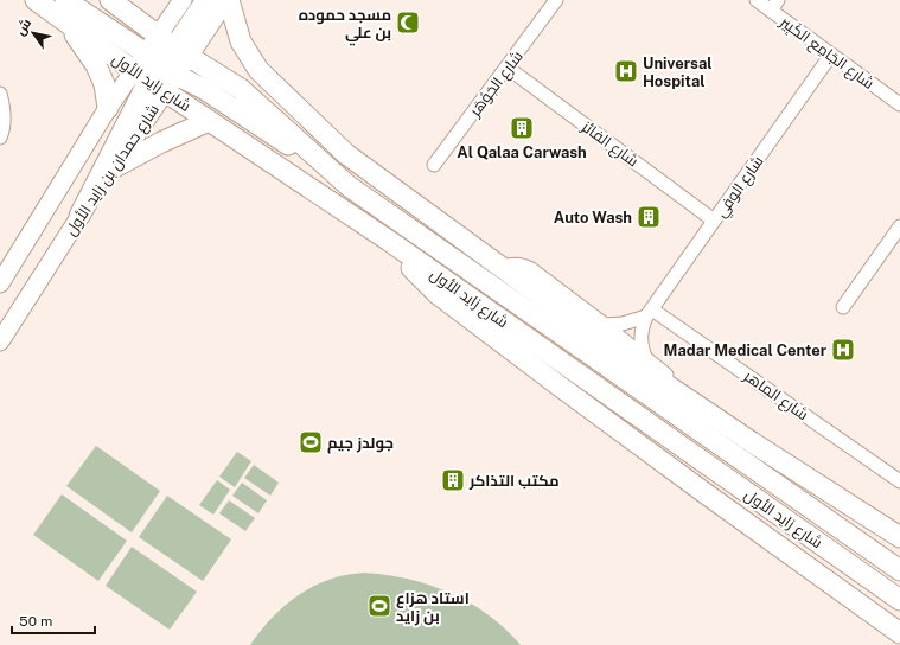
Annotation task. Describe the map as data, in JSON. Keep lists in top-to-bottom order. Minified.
{"streets":{"main road":["شارع زايد الأول","شارع حمدان بن زايد الأول"],"street":["شارع الجَامِع الكَبِير","شارع الجَوْهَر","شارع الفائز","شارع الوفي","شارع الماهر"]},"crossings":[["شارع الجَامِع الكَبِير","شارع الوفي"],["شارع زايد الأول","شارع حمدان بن زايد الأول"],["شارع الجَوْهَر","شارع الفائز"],["شارع الفائز","شارع الوفي"],["شارع الوفي","شارع الماهر"]],"places":{"mosque":["مسجد حموده بن علي"],"hospital":["Universal Hospital","Madar Medical Center"],"building":["Al Qalaa Carwash","Auto Wash","مكتب التذاكر"],"sports":["جولدز جيم","استاد هزاع بن زايد"]},"scale_bar":"50 m","north":"top left"}
